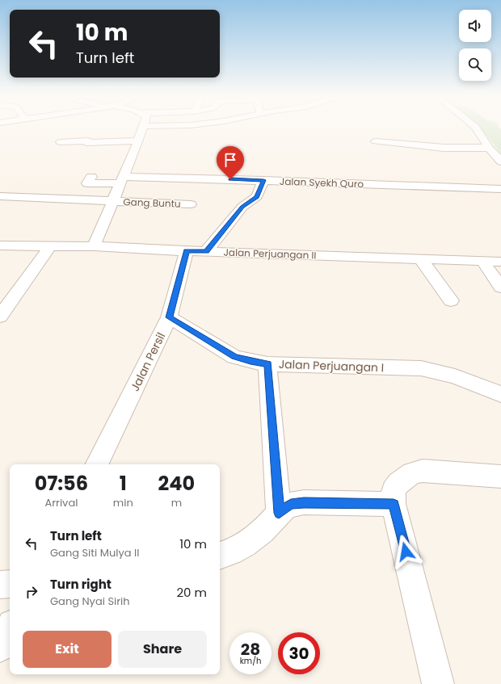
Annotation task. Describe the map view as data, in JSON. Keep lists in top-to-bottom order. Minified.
{"streets":{"street":["Jalan Syekh Quro","Gang Buntu","Jalan Perjuangan II","Jalan Persil","Jalan Perjuangan I"]},"crossings":[["Jalan Perjuangan II","Jalan Persil"],["Jalan Persil","Jalan Perjuangan I"]],"page":{"turn":["10 m","Turn left"],"eta":["07:56","Arrival","1","min","240","m"],"list":[{"name":"Turn left","note":"Gang Siti Mulya II","value":"10 m"},{"name":"Turn right","note":"Gang Nyai Sirih","value":"20 m"}],"buttons":["Exit","Share"],"speed":"28 km/h","limit":"30"}}
